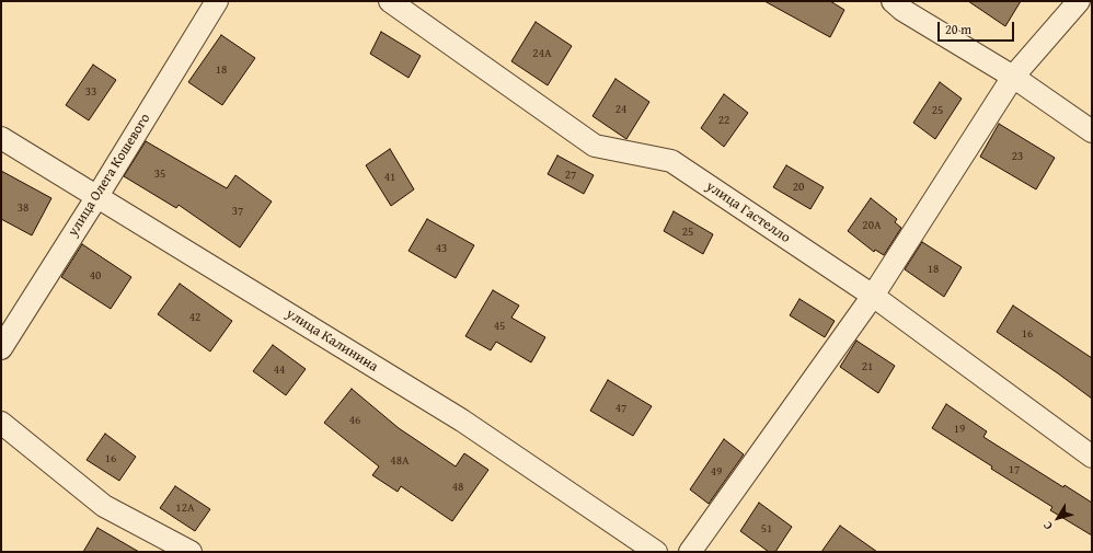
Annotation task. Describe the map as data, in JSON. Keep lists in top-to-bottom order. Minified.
{"streets":{"street":["улица Олега Кошевого","улица Гастелло","улица Калинина"]},"crossings":[["улица Олега Кошевого","улица Калинина"]],"house_numbers":["24А","18","33","24","25","22","23","35","27","41","20","38","37","20А","25","43","18","40","42","45","16","21","44","47","46","19","16","48А","17","49","48","12А","51"],"scale_bar":"20 m","north":"bottom left"}
